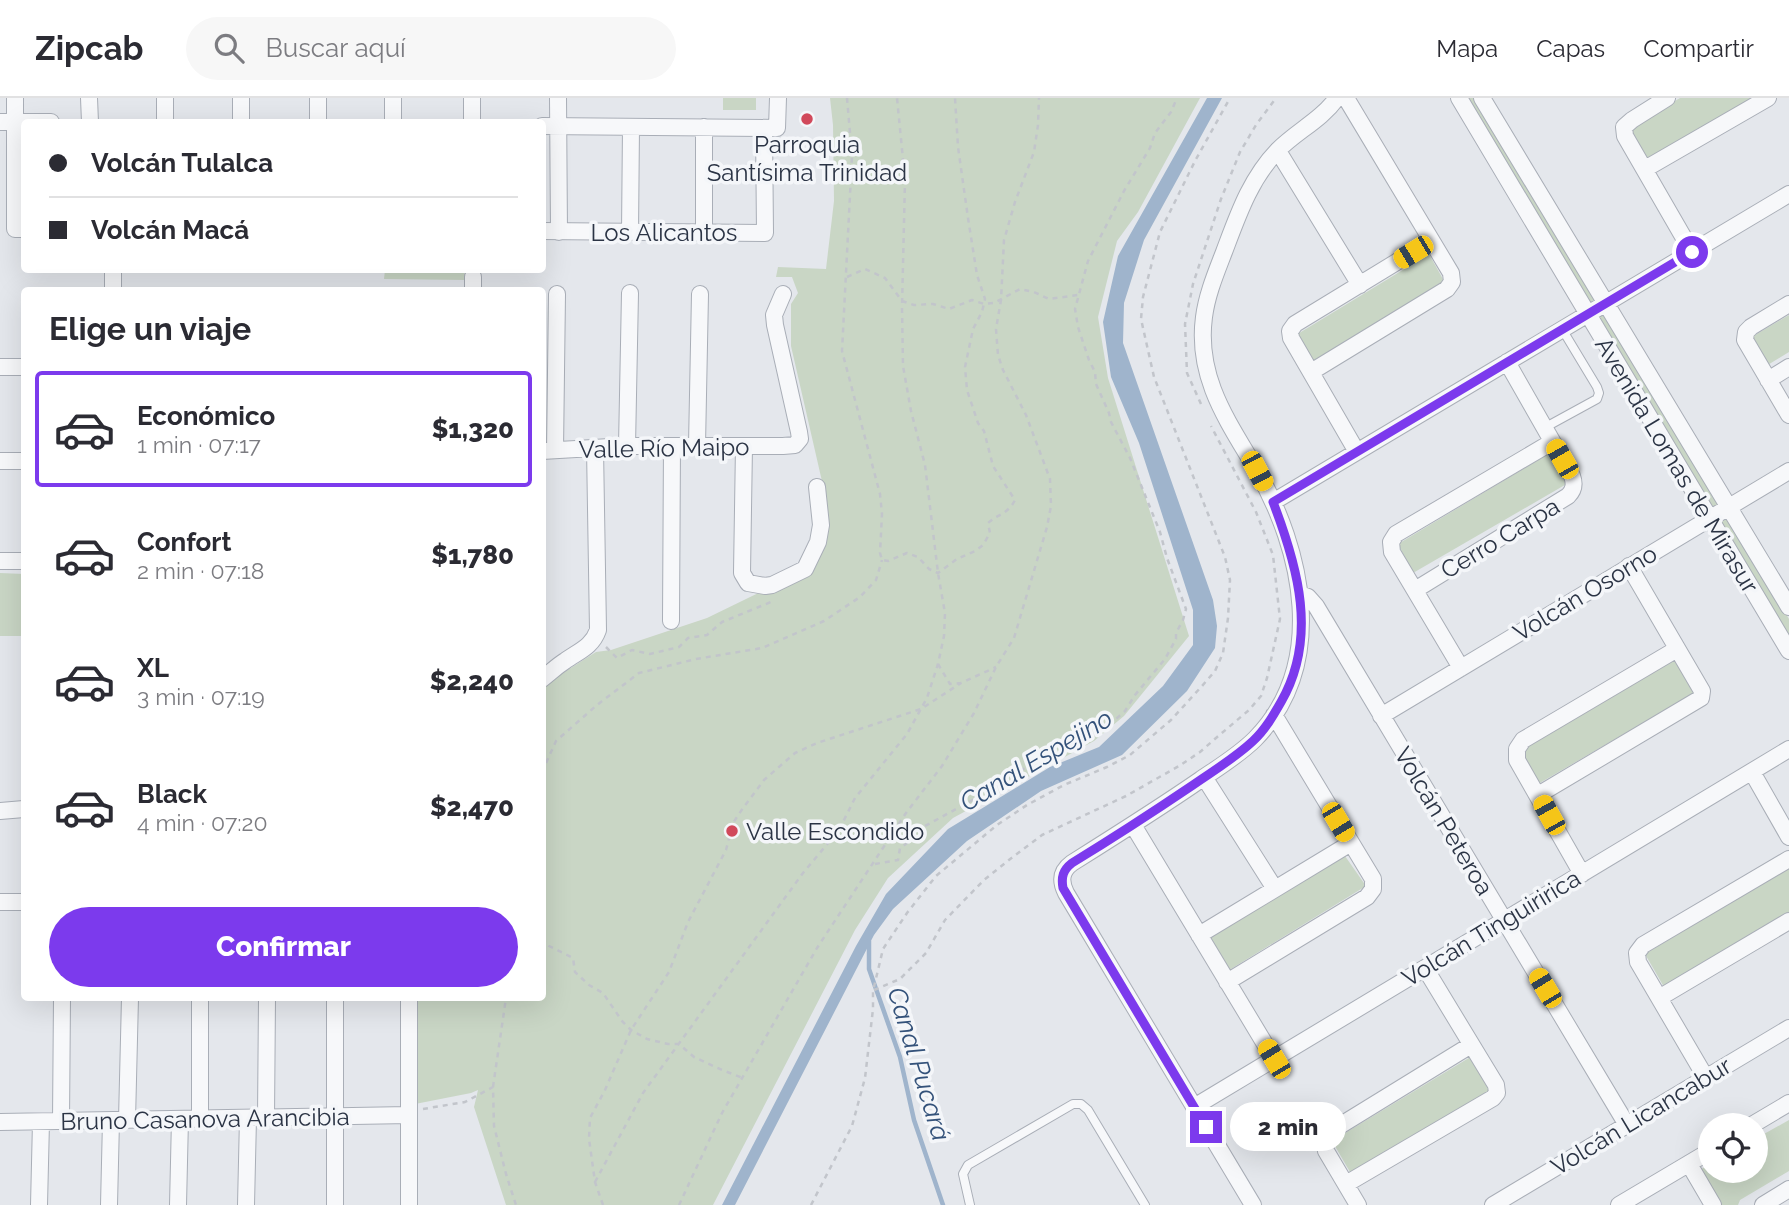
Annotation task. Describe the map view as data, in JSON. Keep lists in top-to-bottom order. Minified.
{"streets":{"street":["Los Alicantos","Valle Río Maipo","Avenida Lomas de Mirasur","Cerro Carpa","Volcán Osorno","Volcán Peteroa","Volcán Tinguiririca","Volcán Licancabur","Bruno Casanova Arancibia"]},"crossings":[["Avenida Lomas de Mirasur","Volcán Osorno"],["Cerro Carpa","Volcán Osorno"],["Volcán Osorno","Volcán Peteroa"],["Volcán Peteroa","Volcán Tinguiririca"],["Volcán Peteroa","Volcán Licancabur"]],"water":["Canal Espejino","Canal Pucará"],"places":["Parroquia Santísima Trinidad","Valle Escondido"],"page":{"header":"Zipcab","search":"Buscar aquí","nav":["Mapa","Capas","Compartir"],"banner":["Volcán Tulalca","Volcán Macá"],"heading":"Elige un viaje","list":[{"name":"Económico","note":"1 min · 07:17","value":"$1,320"},{"name":"Confort","note":"2 min · 07:18","value":"$1,780"},{"name":"XL","note":"3 min · 07:19","value":"$2,240"},{"name":"Black","note":"4 min · 07:20","value":"$2,470"}],"buttons":"Confirmar","bubble":"2 min"}}
